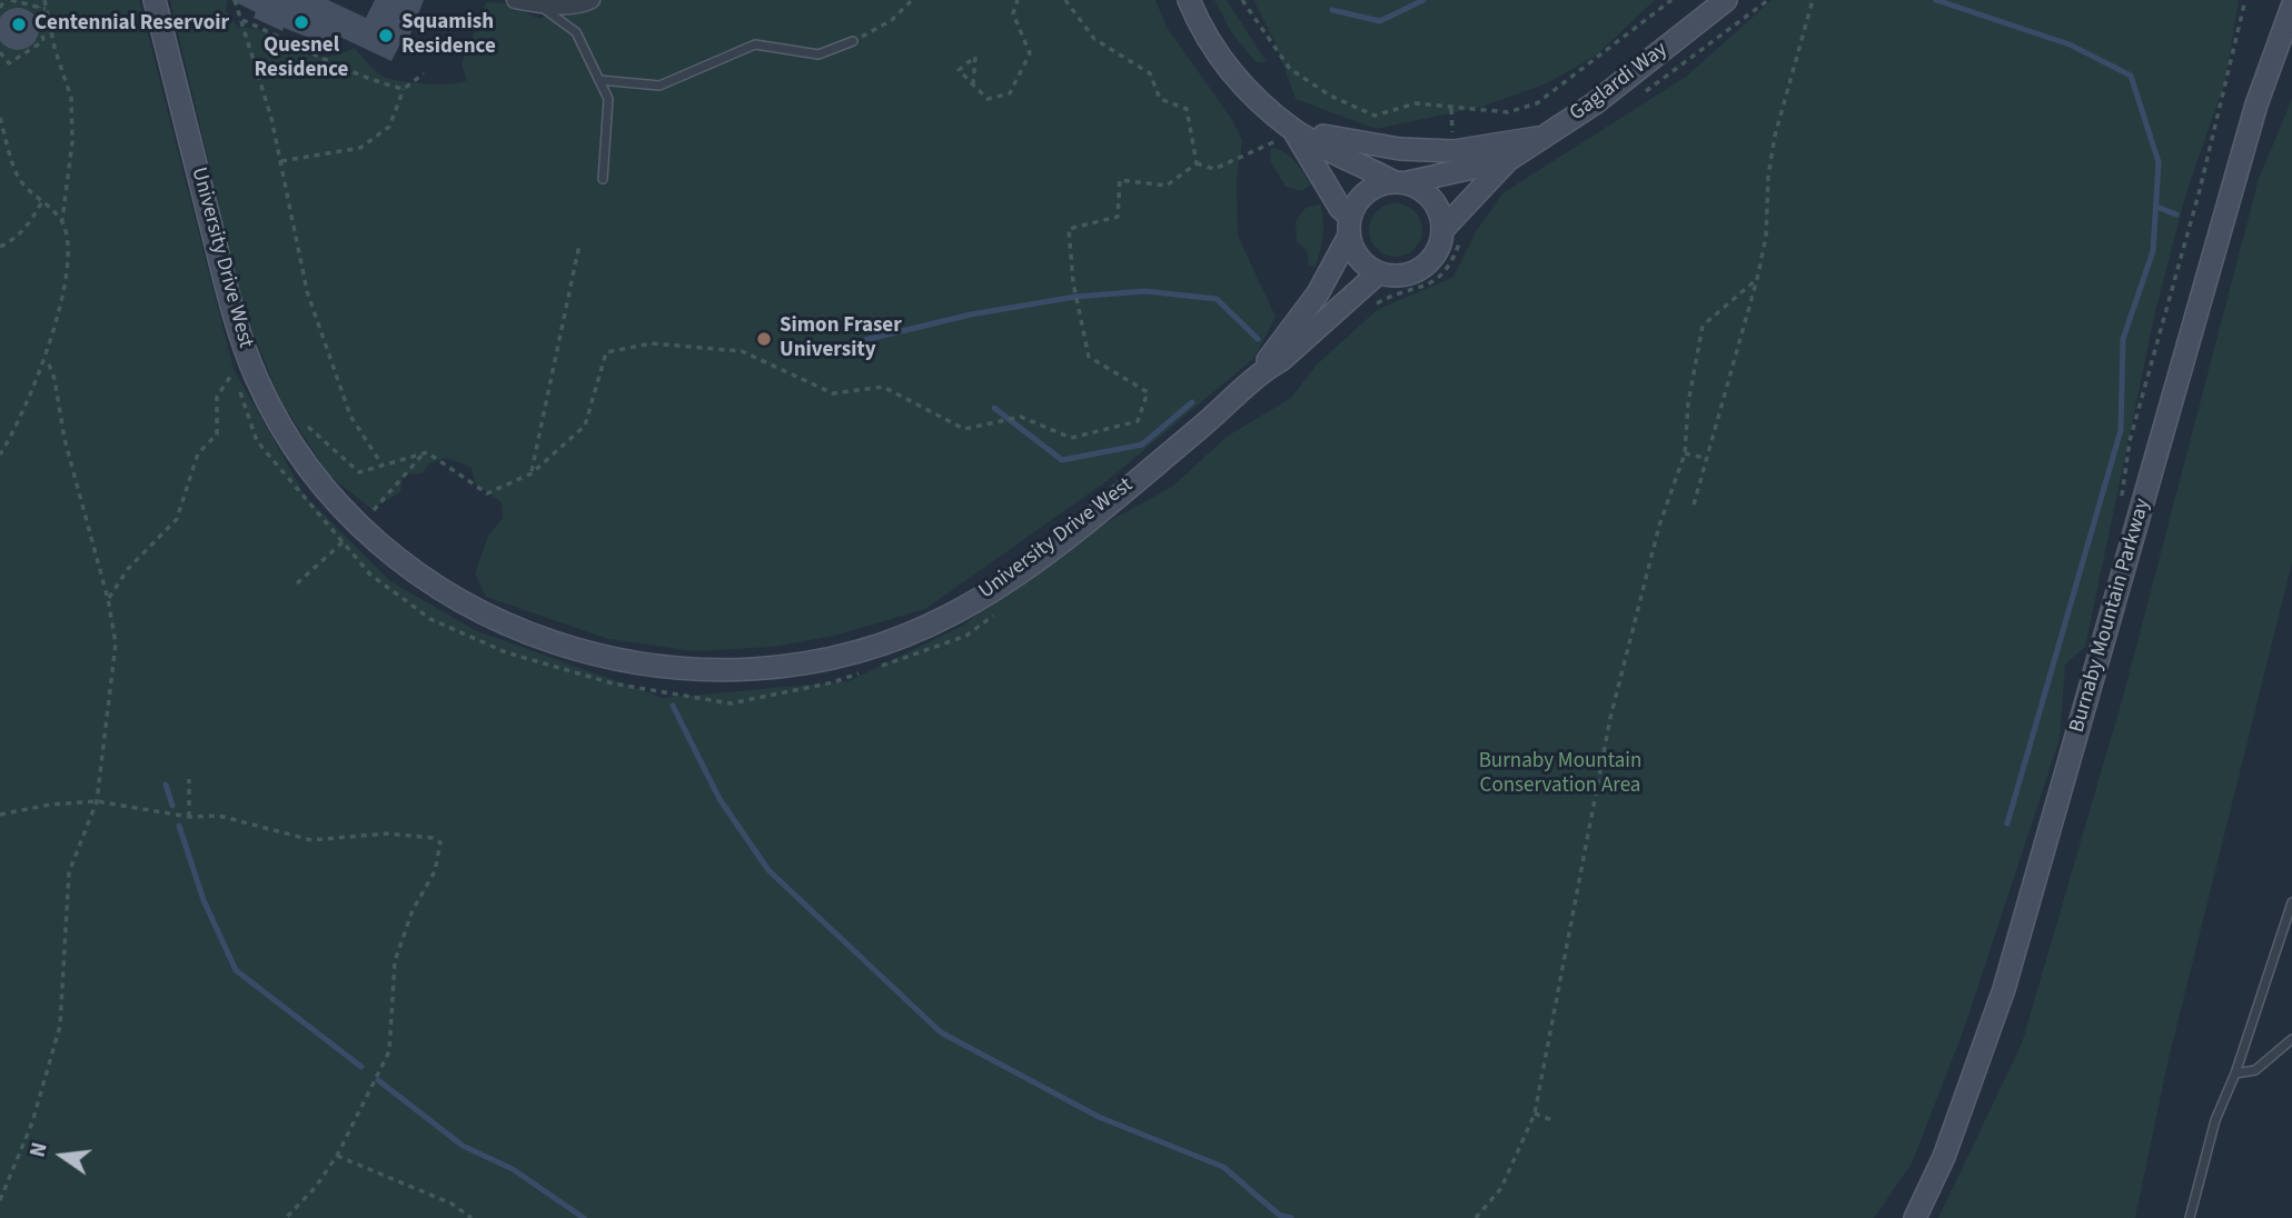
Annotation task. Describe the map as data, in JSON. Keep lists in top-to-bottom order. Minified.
{"streets":{"street":["Gaglardi Way","University Drive West","Burnaby Mountain Parkway"]},"crossings":[["Gaglardi Way","University Drive West"]],"parks":["Burnaby Mountain Conservation Area"],"places":["Quesnel Residence","Centennial Reservoir","Squamish Residence","Simon Fraser University"],"north":"left"}
